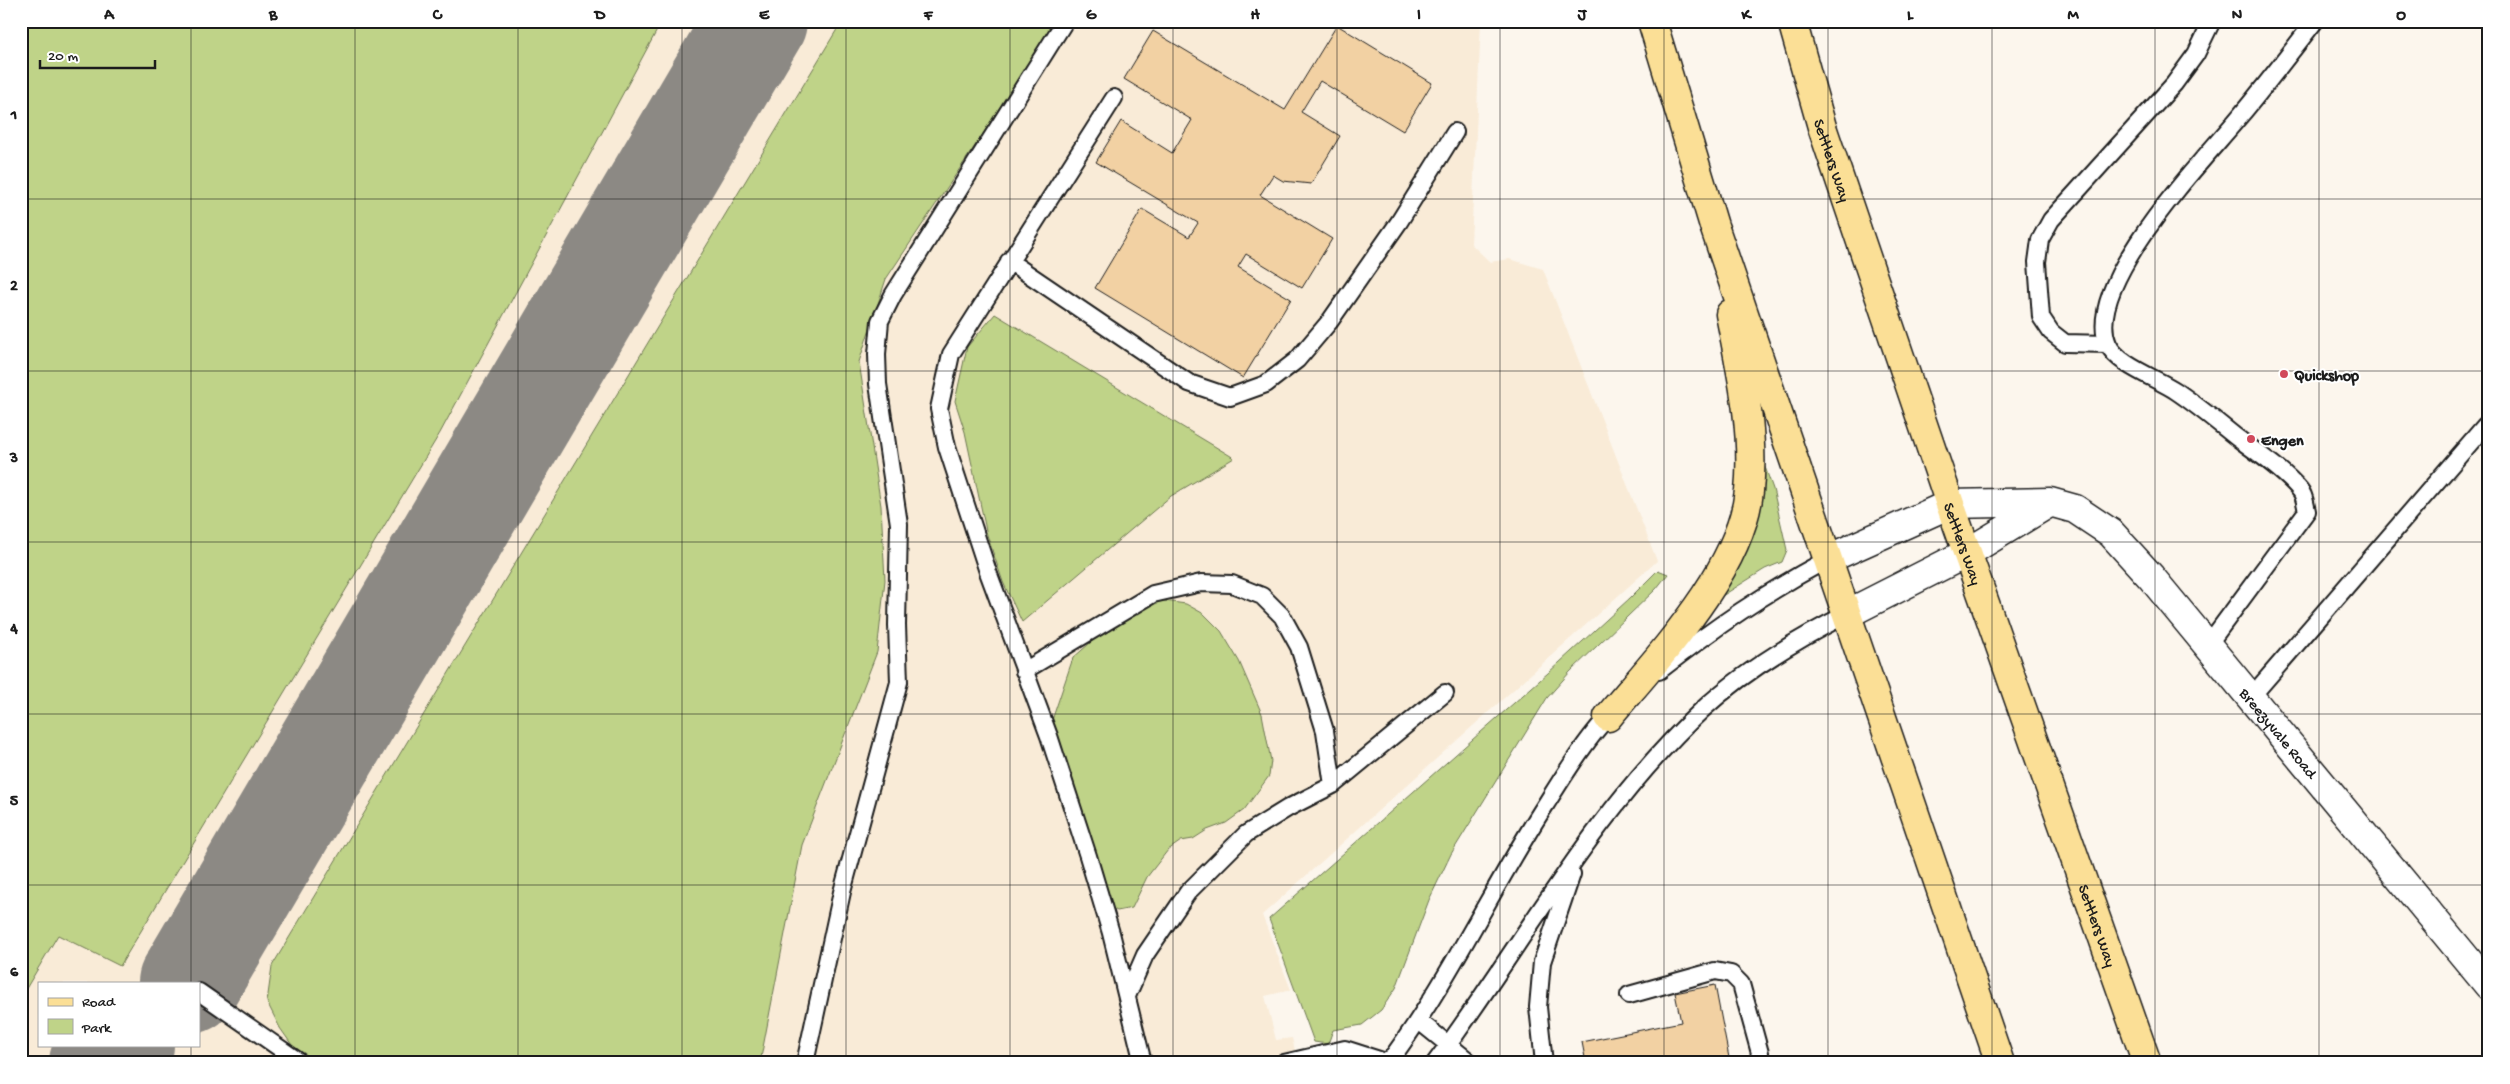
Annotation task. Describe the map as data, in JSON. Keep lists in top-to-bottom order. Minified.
{"streets":{"main road":["Settlers Way"],"street":["Breezyvale Road"]},"crossings":[["Settlers Way","Breezyvale Road"]],"places":["Quickshop","Engen"],"legend":["Road","Park"],"scale_bar":"20 m","grid":{"columns":["A","B","C","D","E","F","G","H","I","J","K","L","M","N","O"],"rows":["1","2","3","4","5","6"]}}
